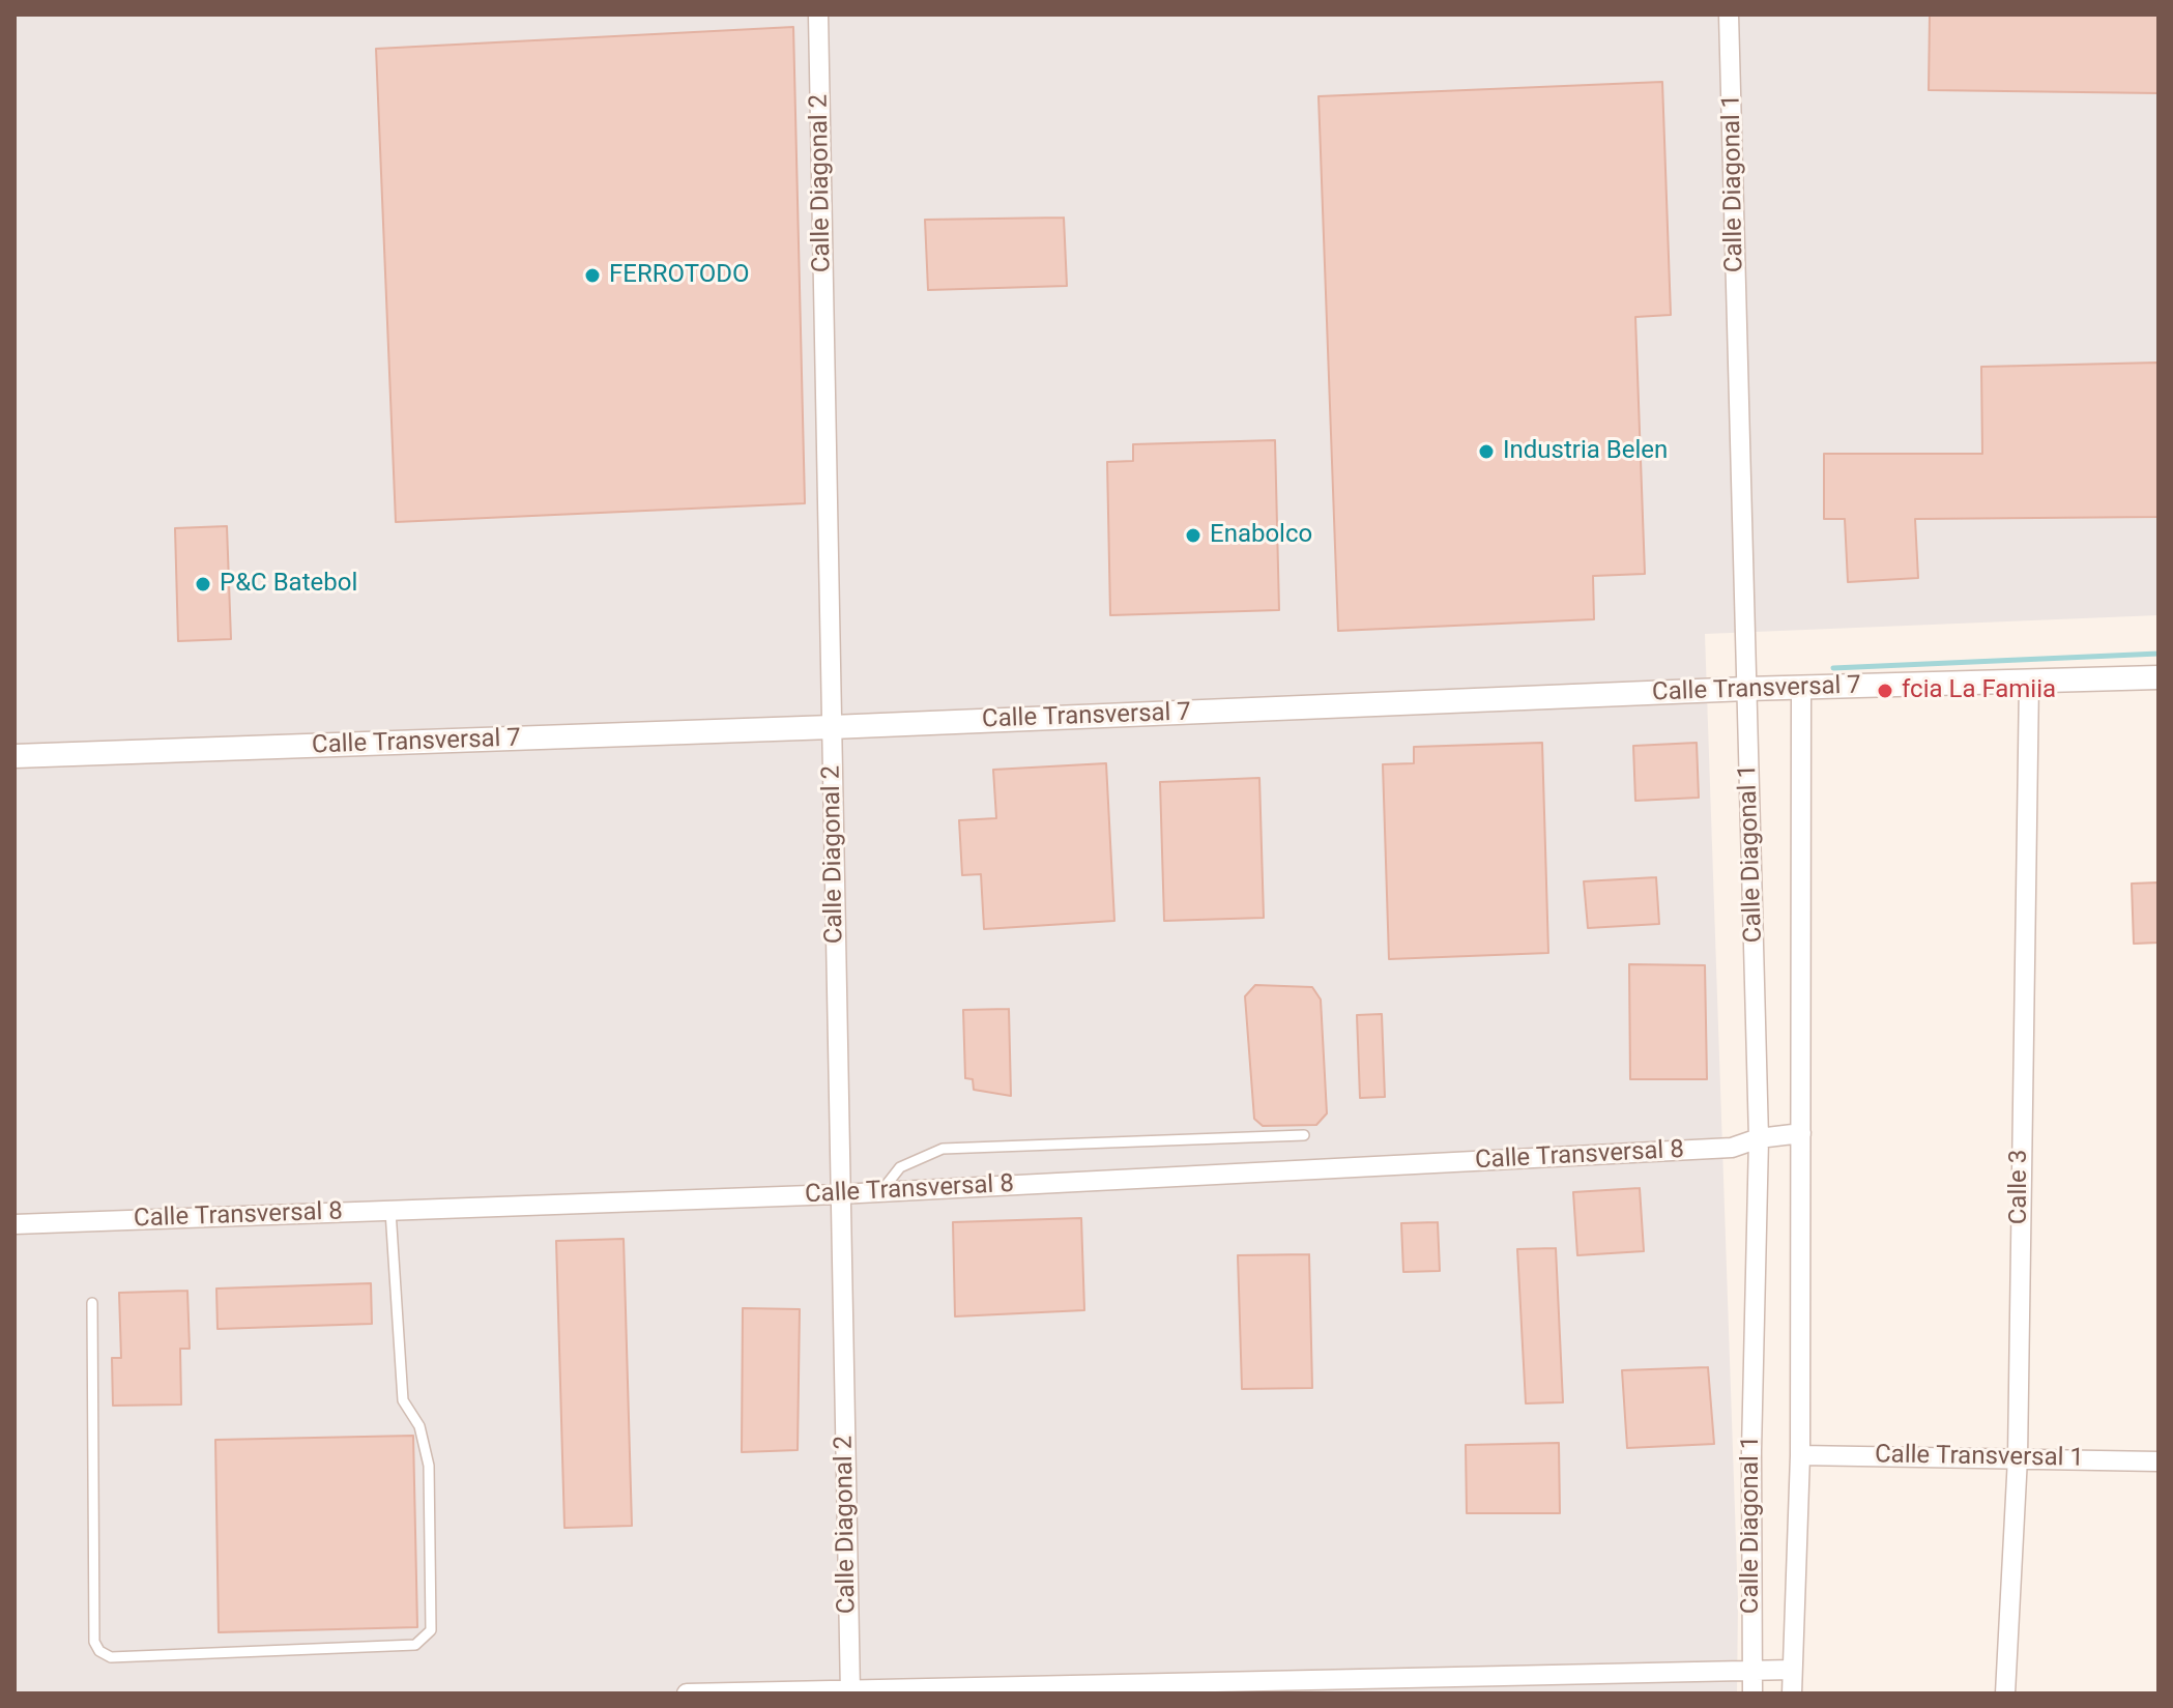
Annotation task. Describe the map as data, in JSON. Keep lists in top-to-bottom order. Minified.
{"streets":{"street":["Calle Diagonal 2","Calle Diagonal 1","Calle Transversal 7","Calle Transversal 8","Calle 3","Calle Transversal 1"]},"crossings":[["Calle Diagonal 2","Calle Transversal 7"],["Calle Diagonal 2","Calle Transversal 8"],["Calle Diagonal 1","Calle Transversal 7"],["Calle Diagonal 1","Calle Transversal 8"],["Calle Diagonal 1","Calle Transversal 1"],["Calle Transversal 7","Calle 3"],["Calle 3","Calle Transversal 1"]],"places":["FERROTODO","Industria Belen","Enabolco","P&C Batebol","fcia La Famiia"]}
